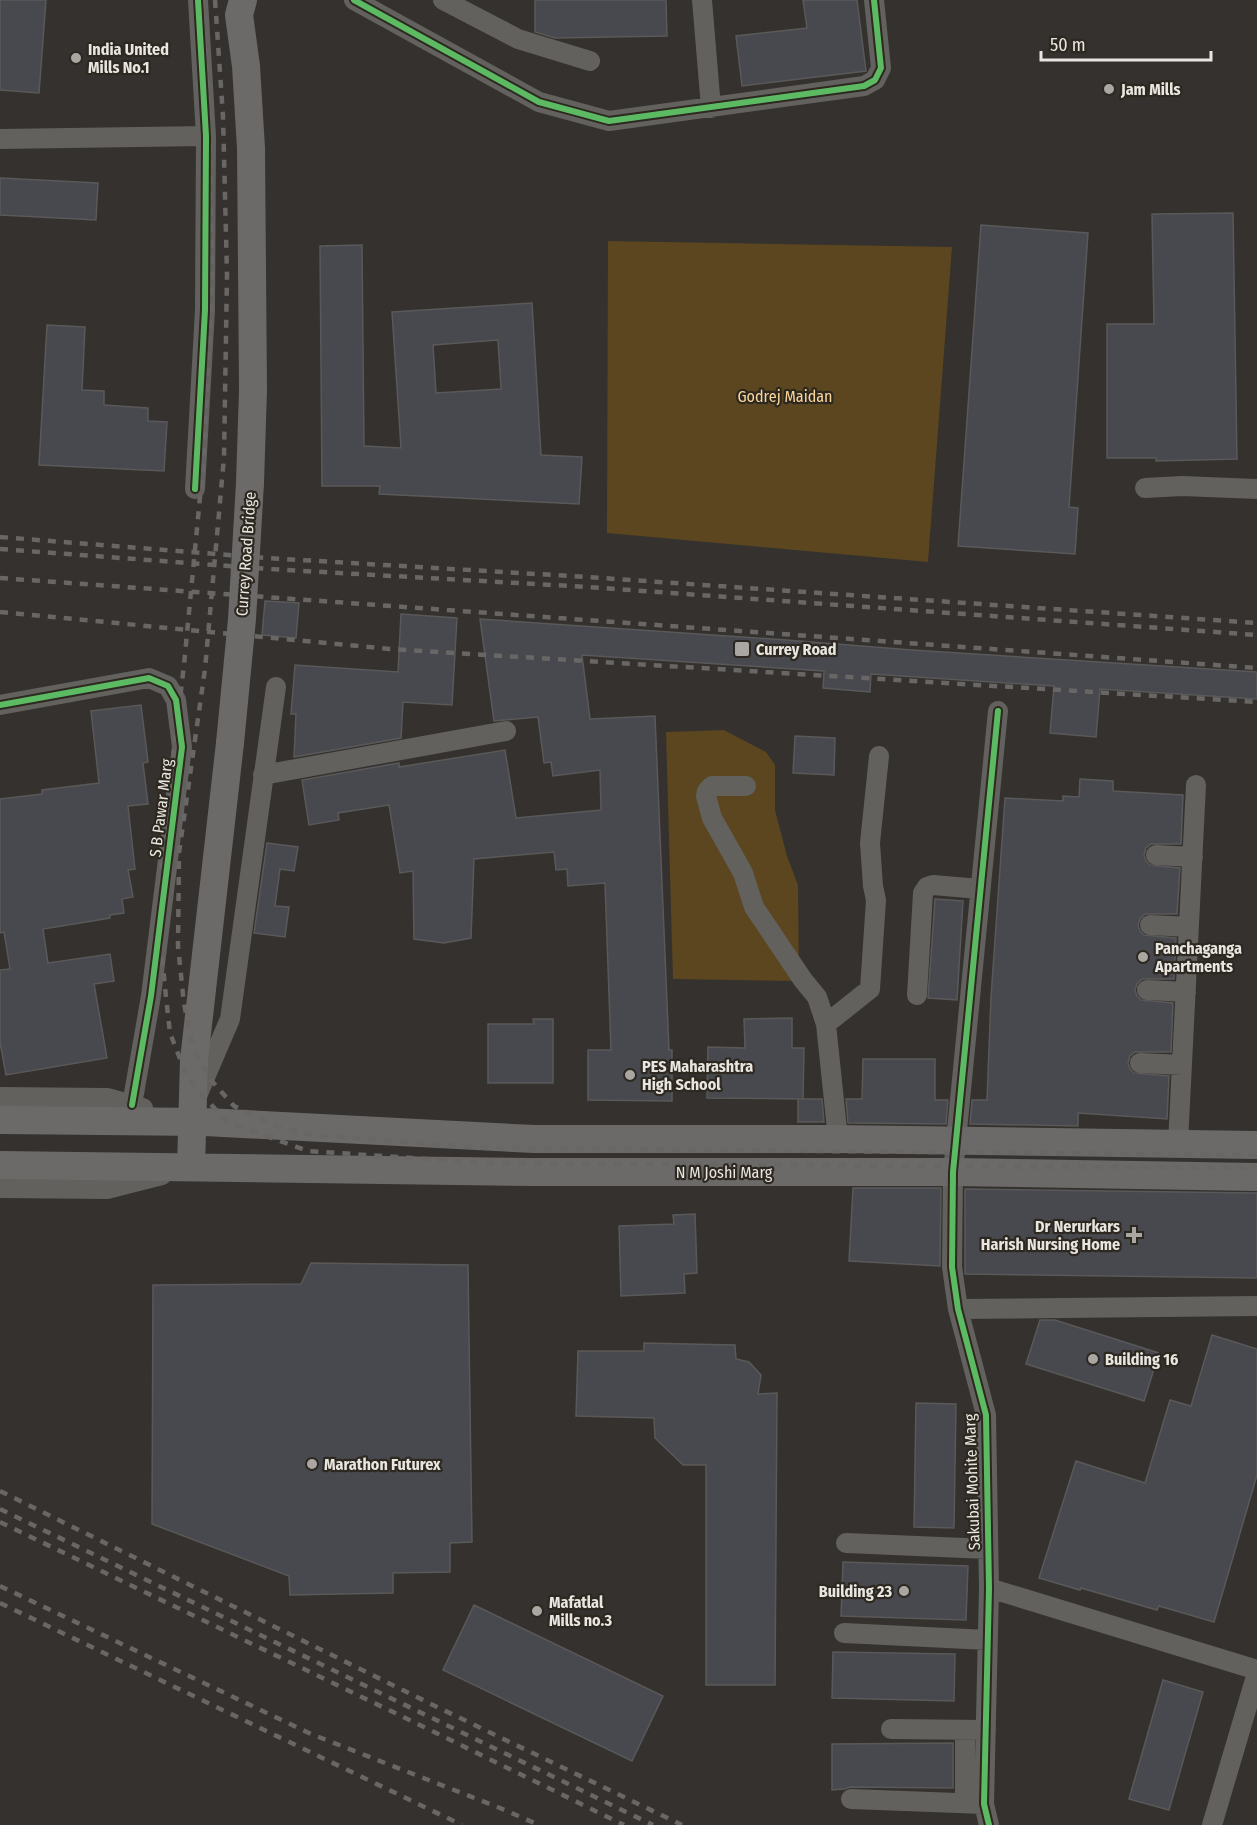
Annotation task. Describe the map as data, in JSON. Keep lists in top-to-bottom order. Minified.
{"streets":{"main road":["Currey Road Bridge","N M Joshi Marg"],"street":["S B Pawar Marg","Sakubai Mohite Marg"]},"crossings":[["Currey Road Bridge","N M Joshi Marg"],["N M Joshi Marg","Sakubai Mohite Marg"]],"parks":["Godrej Maidan"],"places":{"other":["India United Mills No.1","Jam Mills","Panchaganga Apartments","PES Maharashtra High School","Building 16","Marathon Futurex","Building 23","Mafatlal Mills no.3"],"transit":["Currey Road"],"health":["Dr Nerurkars Harish Nursing Home"]},"scale_bar":"50 m"}
